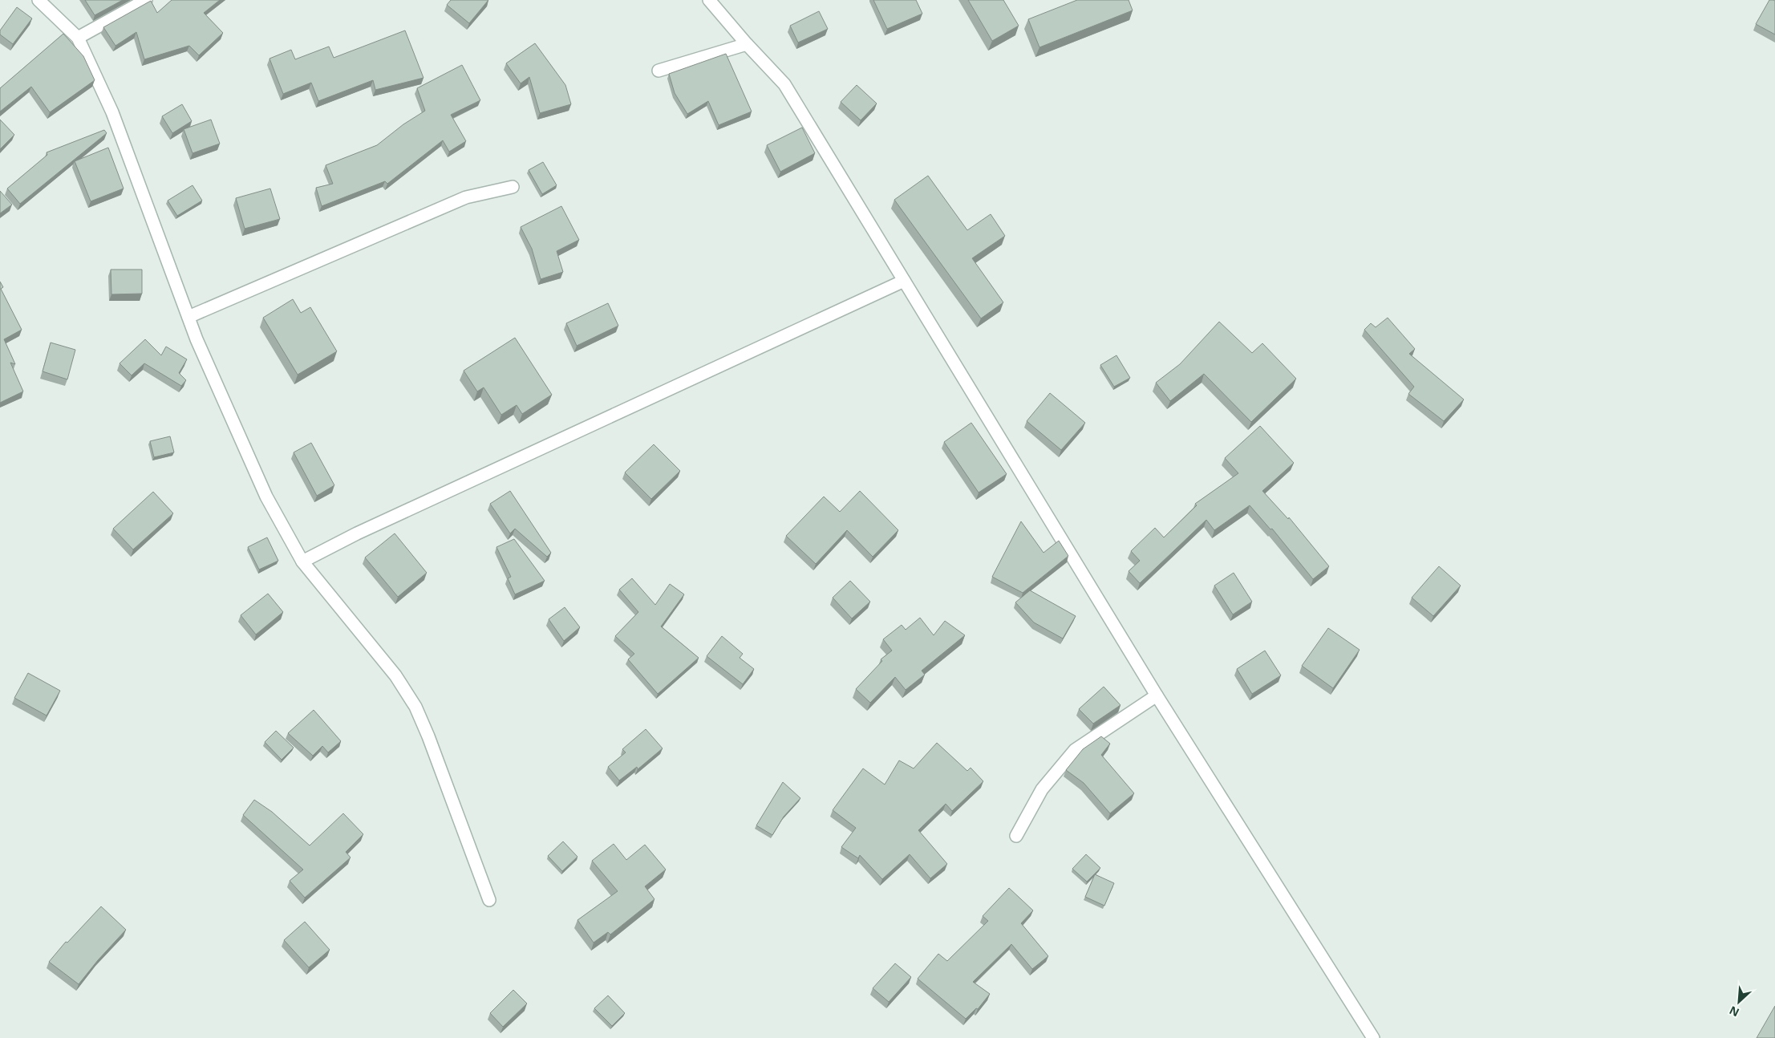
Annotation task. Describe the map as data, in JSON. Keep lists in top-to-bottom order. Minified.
{"north":"bottom left"}
